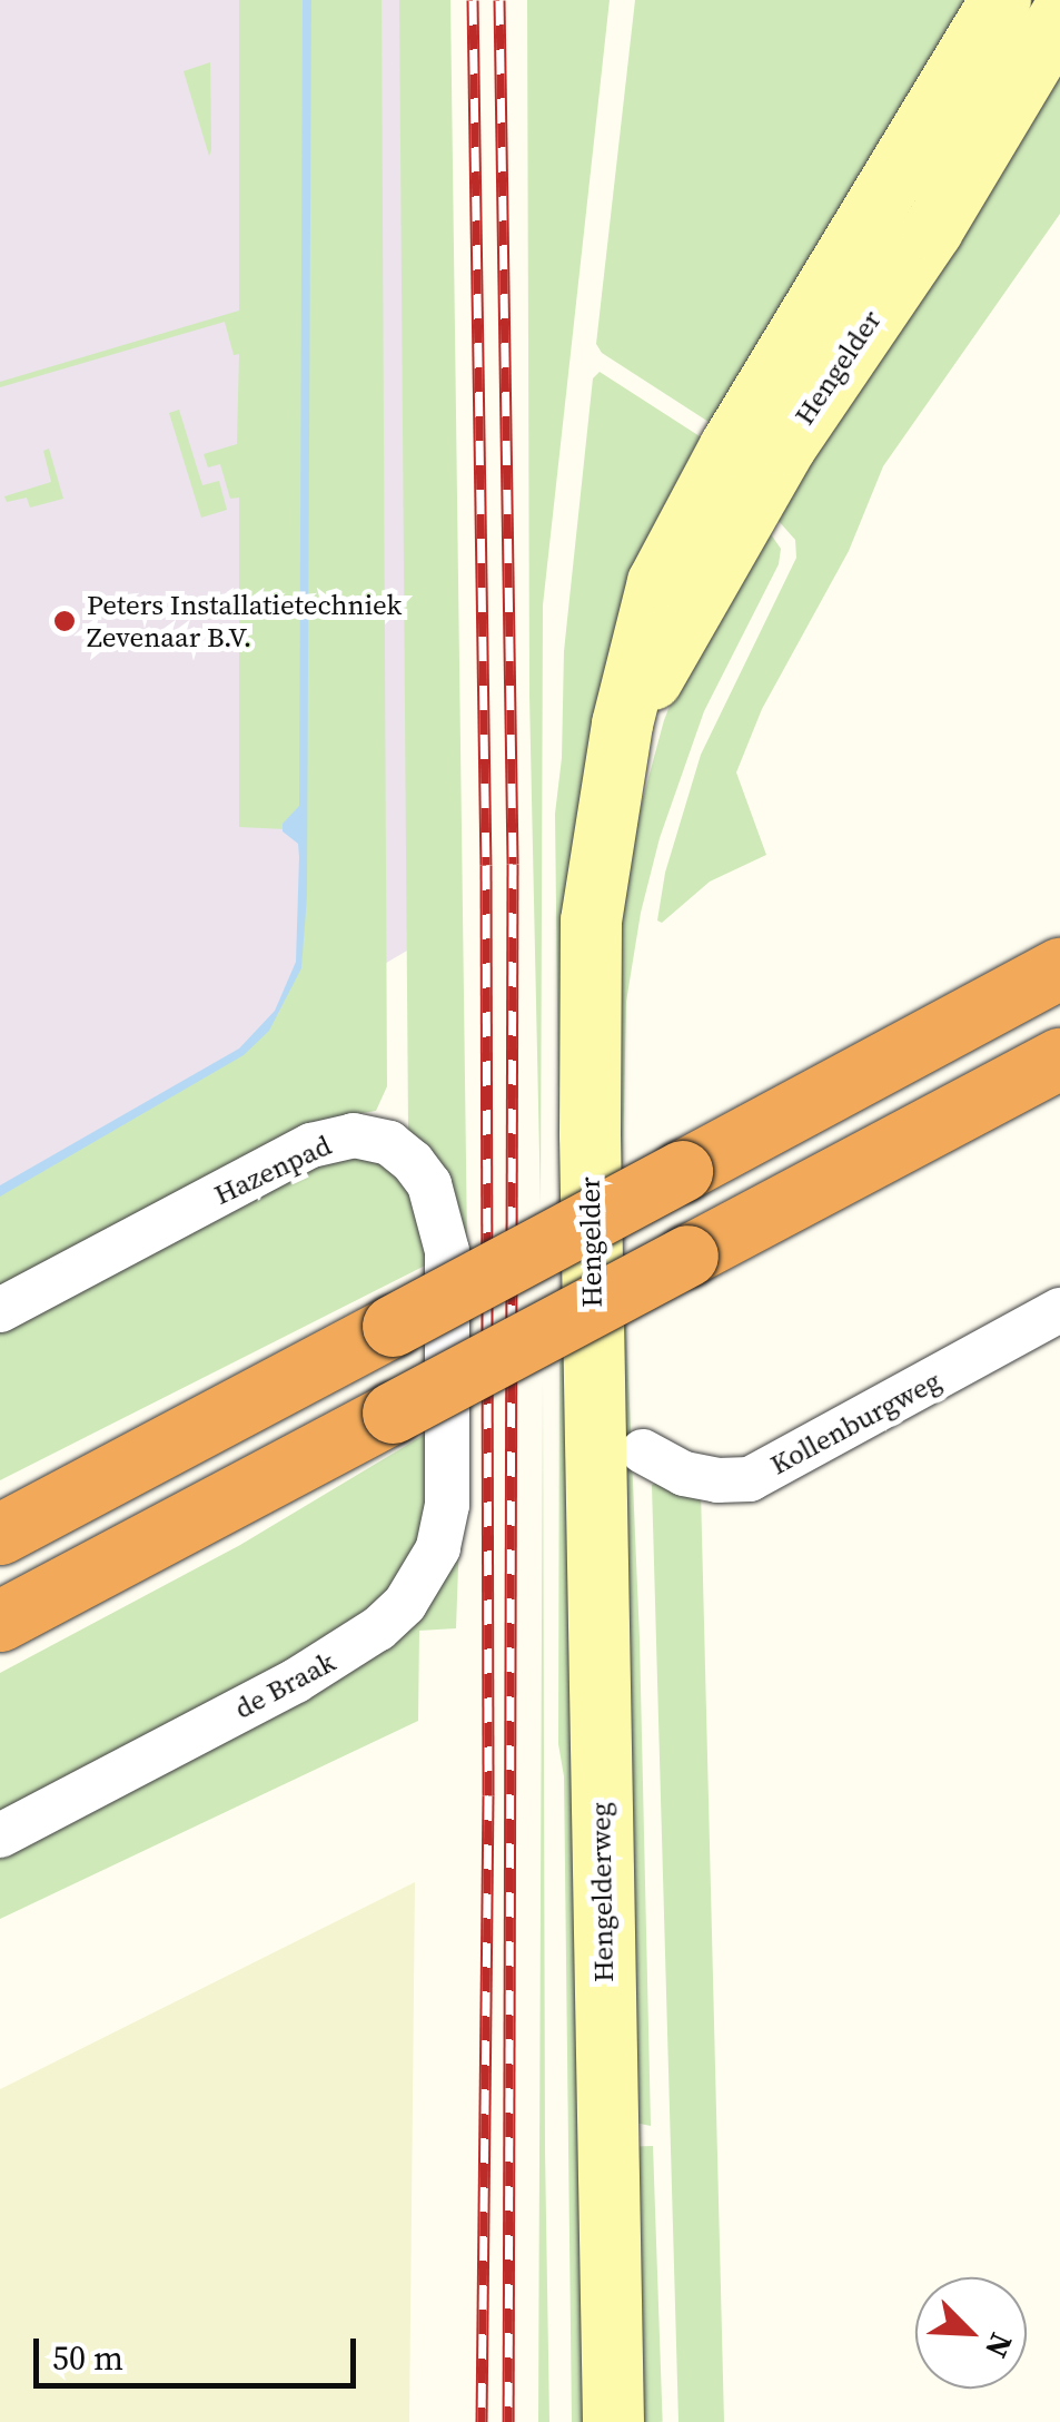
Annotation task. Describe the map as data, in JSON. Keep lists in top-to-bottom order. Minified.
{"streets":{"main road":["Hengelder","Hengelderweg"],"street":["Hazenpad","Kollenburgweg","de Braak"]},"crossings":[["Hengelder","Hengelderweg"],["Hazenpad","de Braak"]],"places":["Peters Installatietechniek Zevenaar B.V."],"scale_bar":"50 m","north":"bottom right"}
